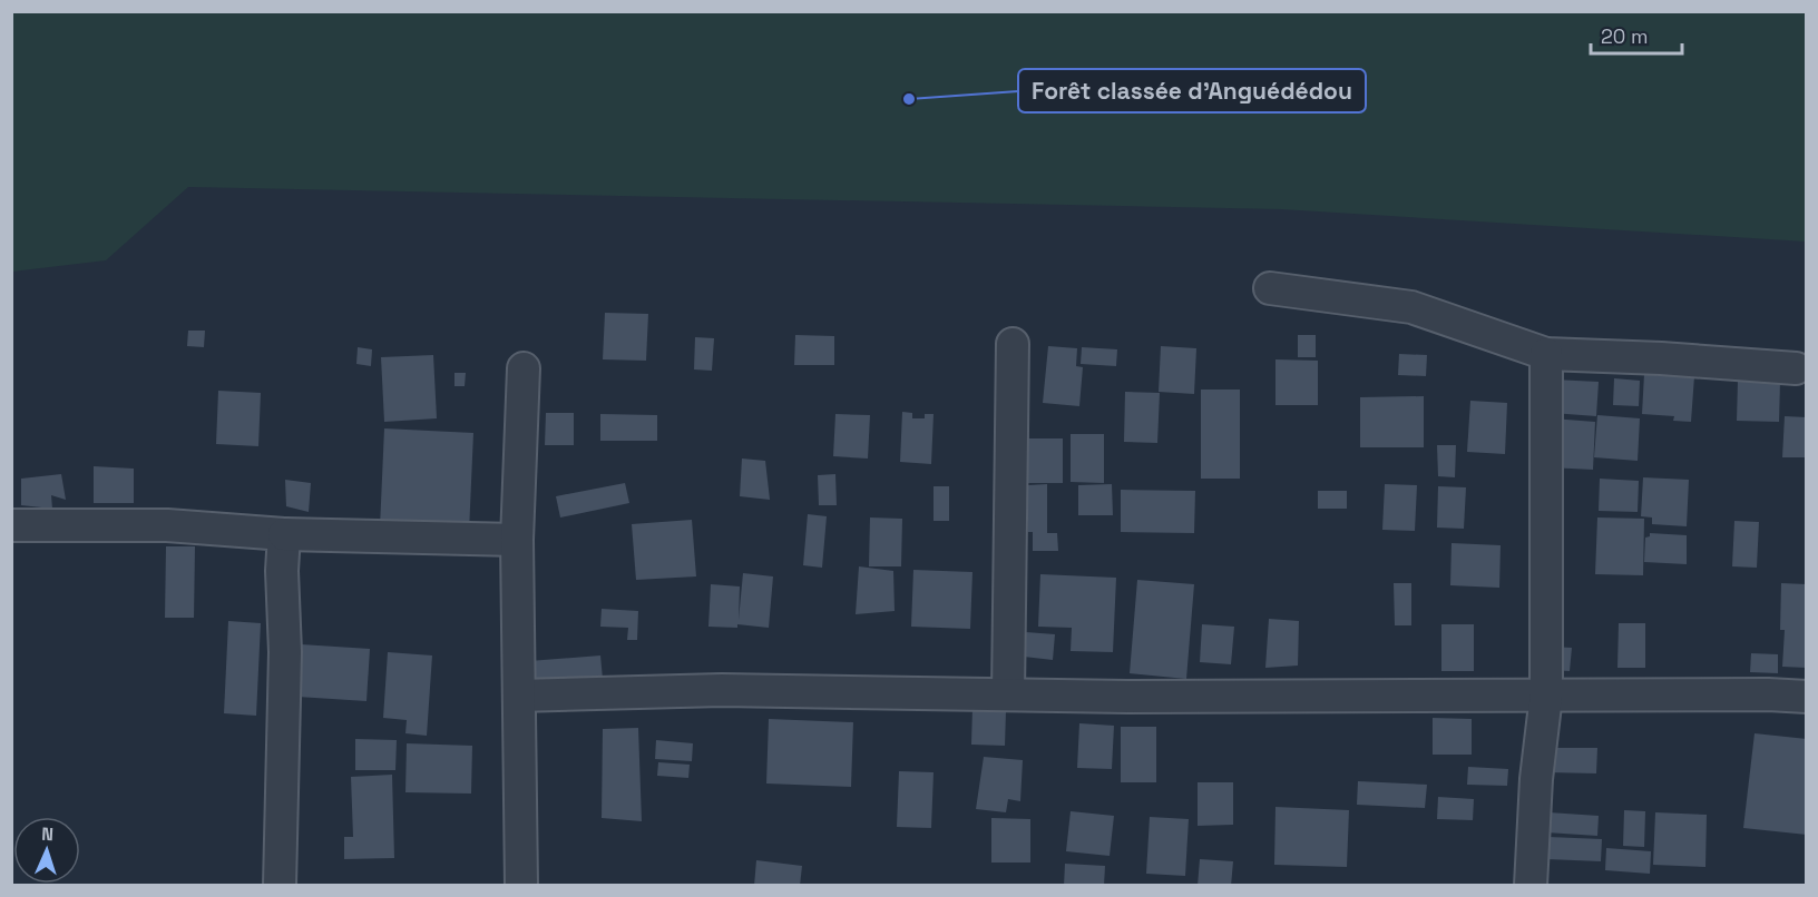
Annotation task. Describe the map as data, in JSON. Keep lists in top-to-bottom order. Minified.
{"places":["Forêt classée d’Anguédédou"],"scale_bar":"20 m","north":"top"}
